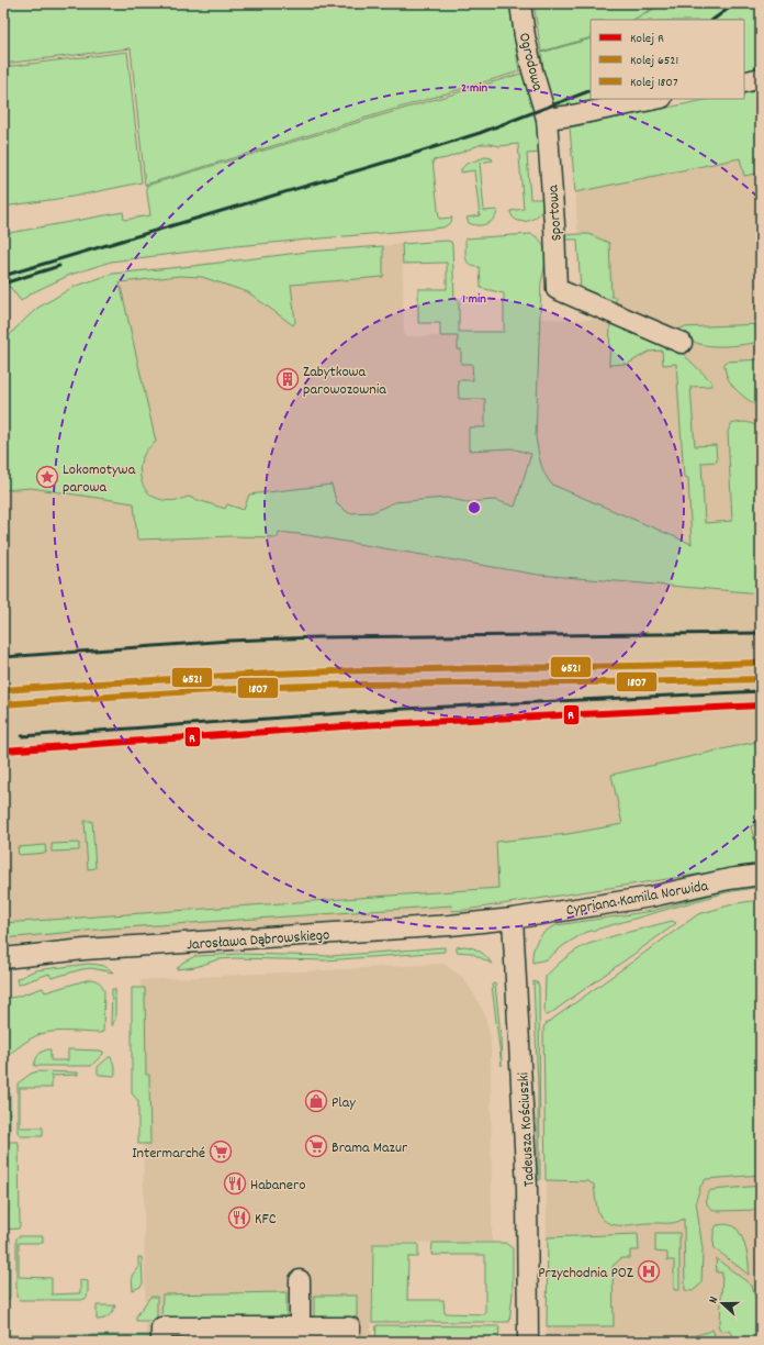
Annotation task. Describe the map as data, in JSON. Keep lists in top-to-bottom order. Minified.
{"streets":{"street":["Ogrodowa","Sportowa","Cypriana Kamila Norwida","Jarosława Dąbrowskiego","Tadeusza Kościuszki"]},"crossings":[["Ogrodowa","Sportowa"],["Cypriana Kamila Norwida","Jarosława Dąbrowskiego"],["Cypriana Kamila Norwida","Tadeusza Kościuszki"],["Jarosława Dąbrowskiego","Tadeusza Kościuszki"]],"places":{"building":["Zabytkowa parowozownia"],"place":["Lokomotywa parowa"],"shop":["Play"],"supermarket":["Brama Mazur","Intermarché"],"restaurant":["Habanero","KFC"],"hospital":["Przychodnia POZ"]},"lines":["rail line 6521","rail line 1807","rail line R"],"legend":["Kolej R","Kolej 6521","Kolej 1807"],"north":"left","rings":["2 min","1 min"]}
